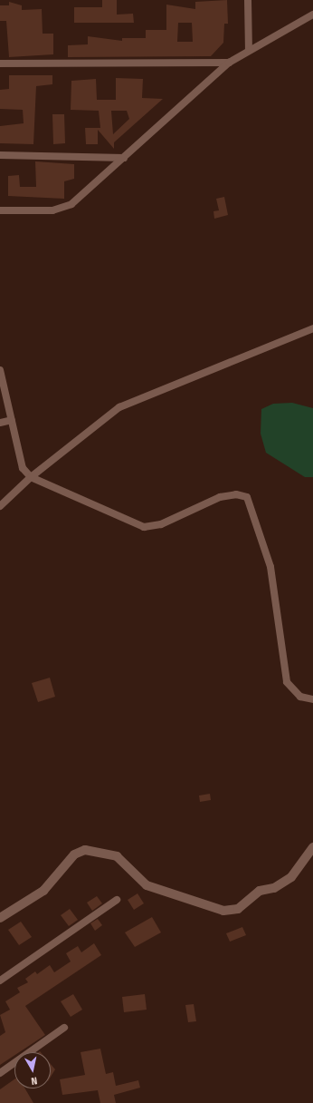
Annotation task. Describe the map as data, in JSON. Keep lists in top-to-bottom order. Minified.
{"north":"bottom"}
